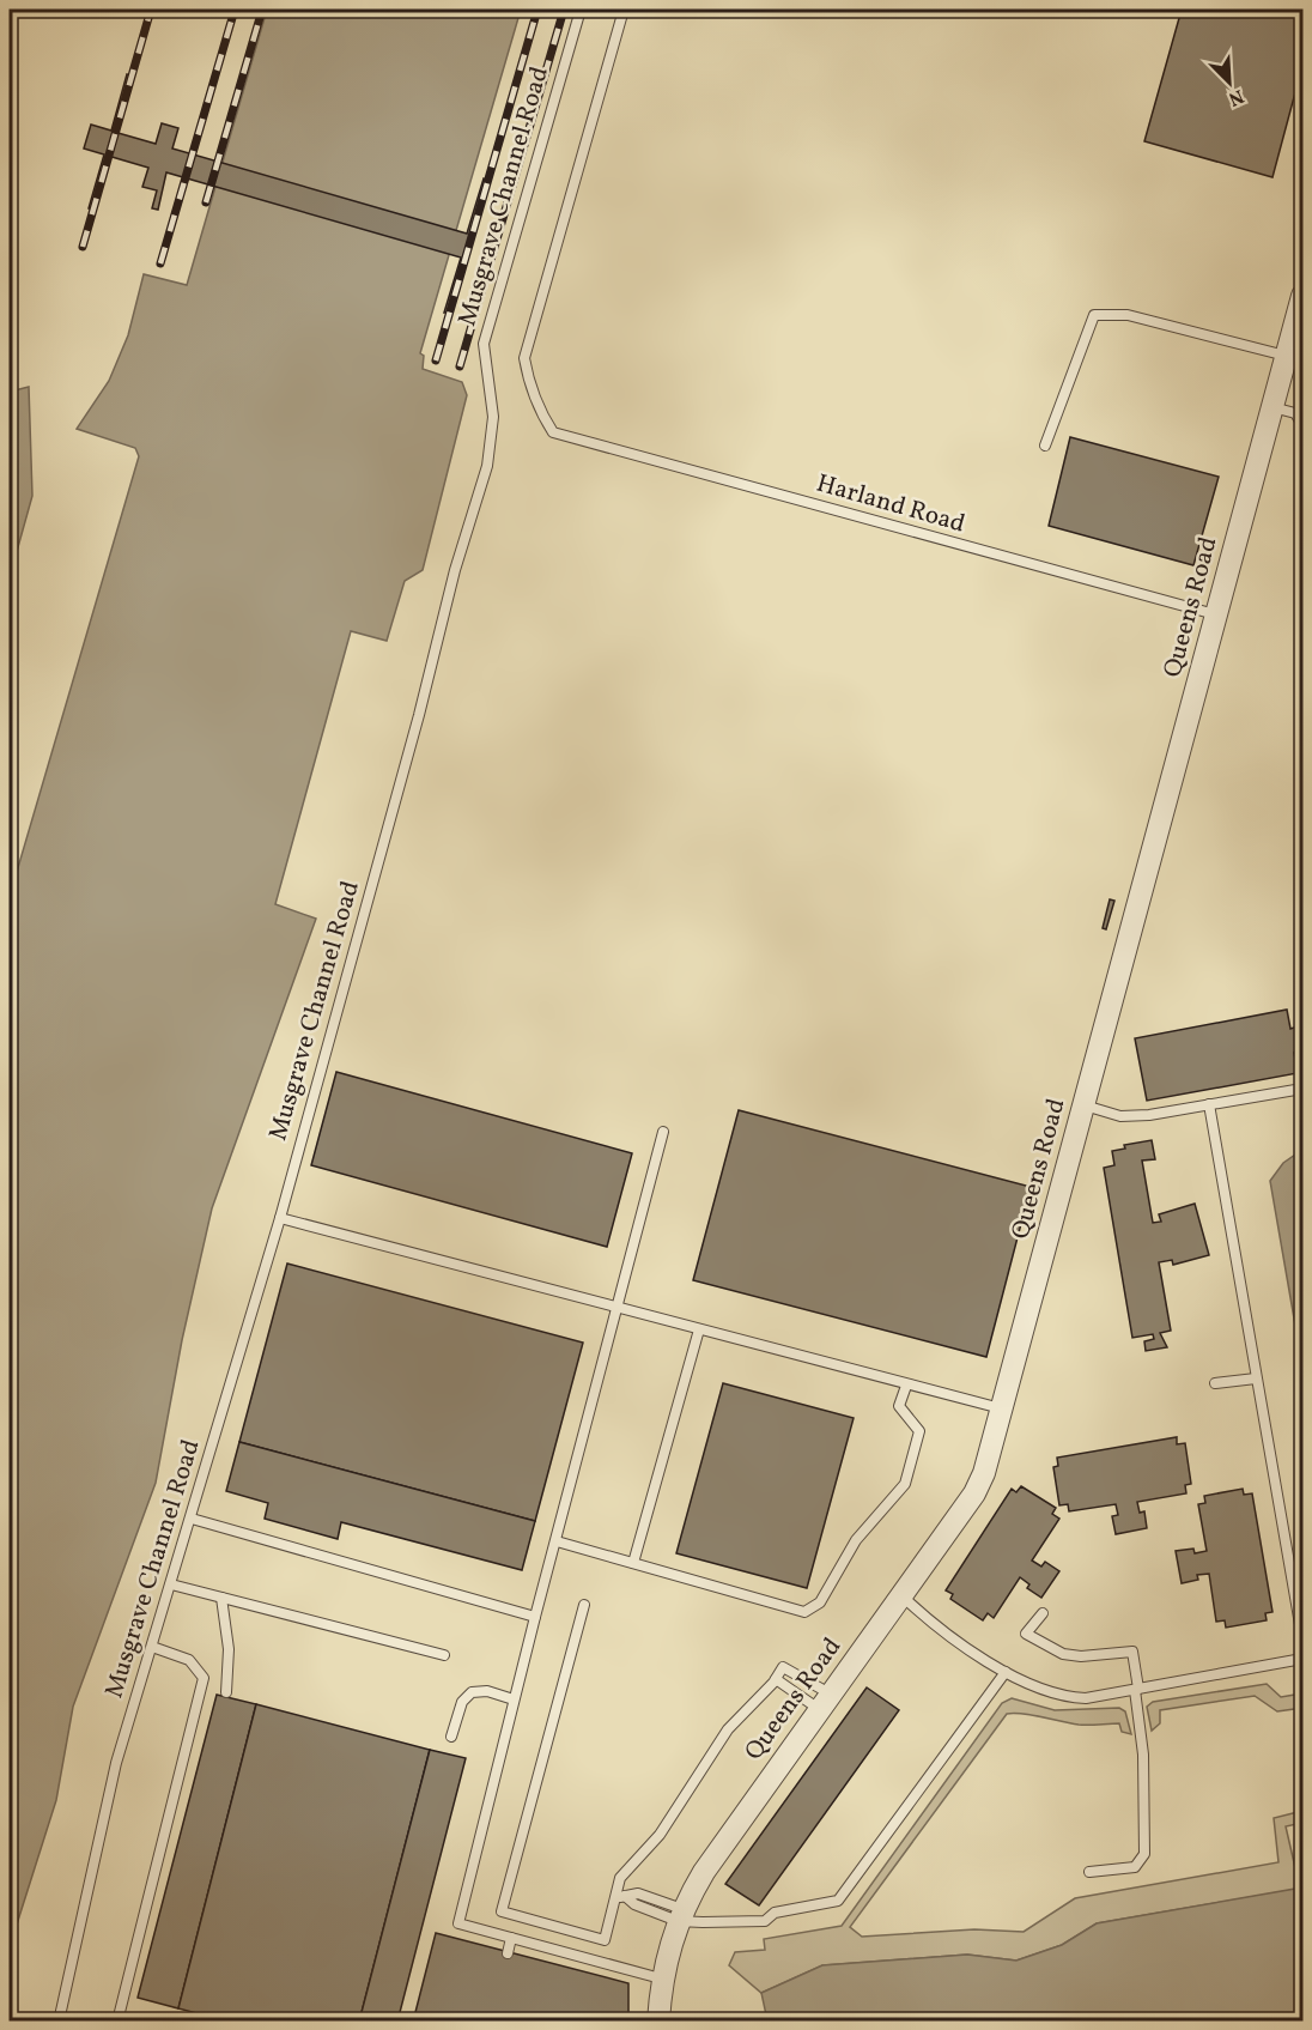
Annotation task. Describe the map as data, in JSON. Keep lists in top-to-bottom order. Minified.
{"streets":{"street":["Queens Road"],"lane":["Musgrave Channel Road","Harland Road"]},"crossings":[["Harland Road","Queens Road"]],"north":"bottom right"}
